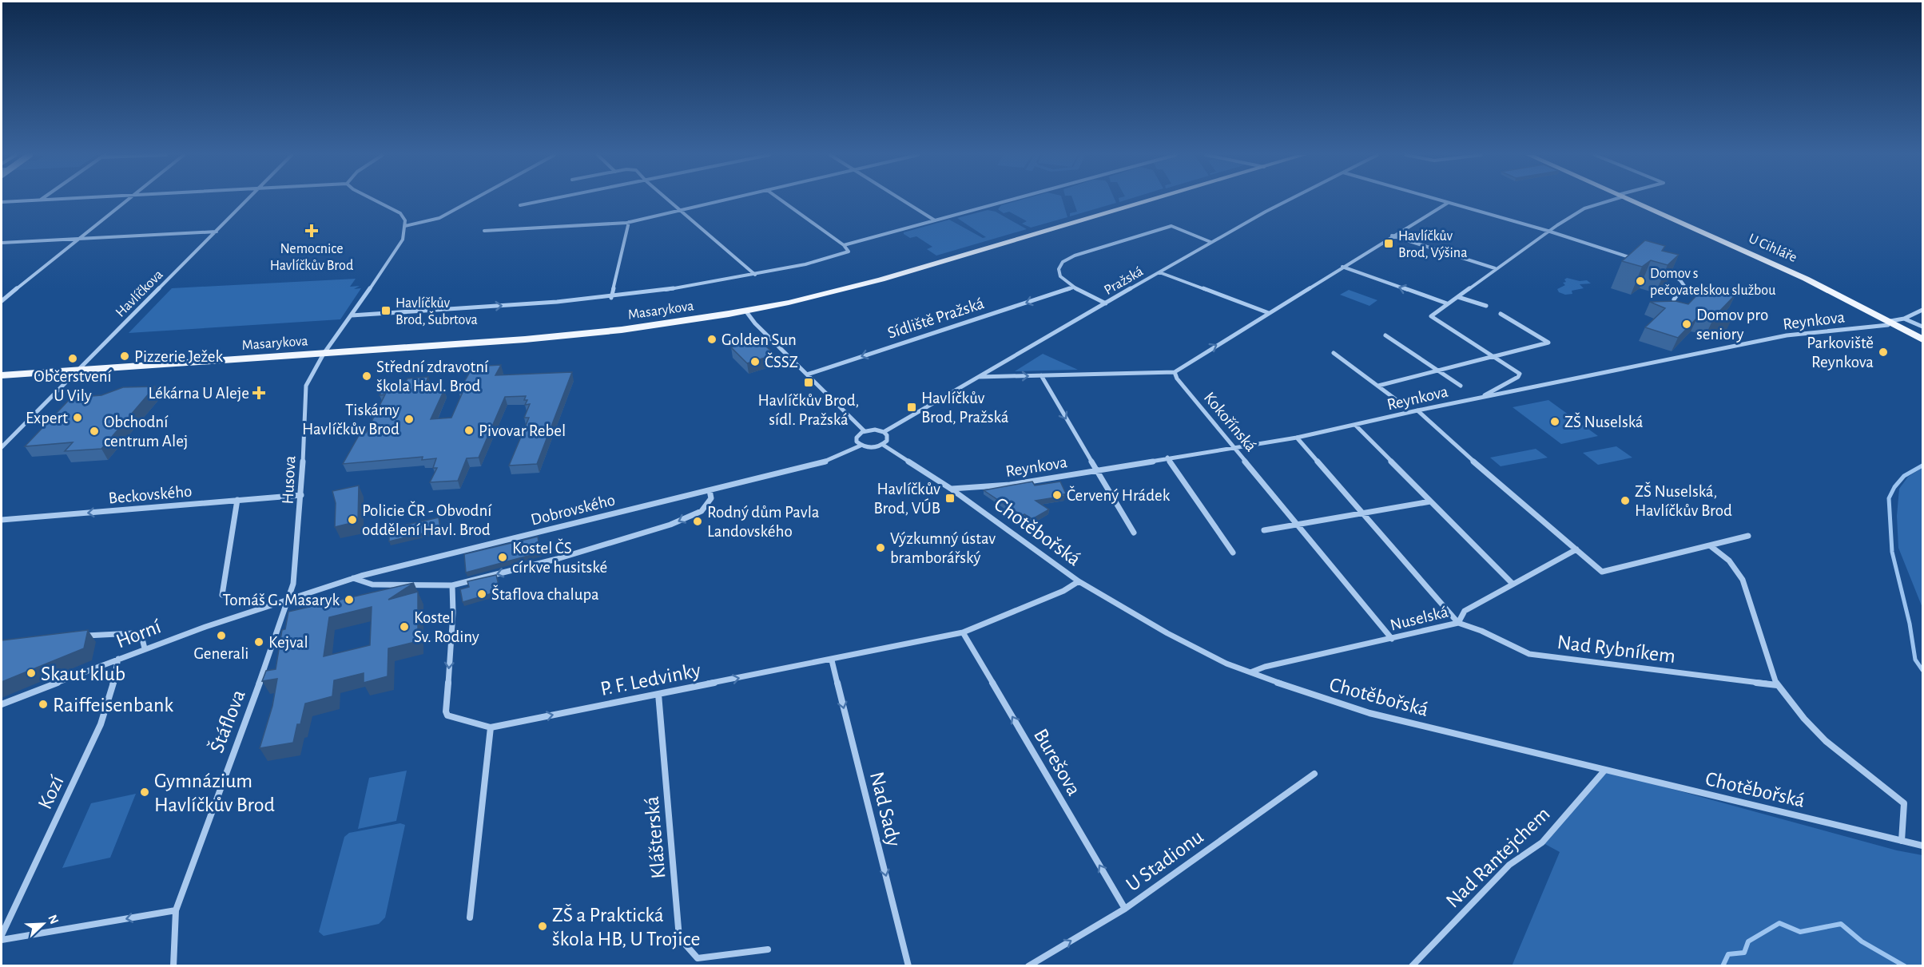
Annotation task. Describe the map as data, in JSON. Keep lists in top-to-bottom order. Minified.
{"streets":{"main road":["U Cihláře","Masarykova"],"street":["Pražská","Havlíčkova","Sídliště Pražská","Reynkova","Kokořínská","Husova","Beckovského","Dobrovského","Chotěbořská","Nuselská","Horní","Nad Rybníkem","P. F. Ledvinky","Štáflova","Burešova","Kozí","Nad Sady","Klášterská","Nad Rantejchem","U Stadionu"]},"crossings":[["U Cihláře","Reynkova"],["Havlíčkova","Masarykova"],["Masarykova","Husova"],["Reynkova","Kokořínská"],["Reynkova","Chotěbořská"],["Kokořínská","Nuselská"],["Husova","Beckovského"],["Husova","Dobrovského"],["Husova","Horní"],["Husova","Štáflova"],["Dobrovského","Horní"],["Dobrovského","Štáflova"],["Chotěbořská","Nuselská"],["Chotěbořská","P. F. Ledvinky"],["Chotěbořská","Nad Rantejchem"],["Nuselská","Nad Rybníkem"],["Horní","Štáflova"],["Horní","Kozí"],["P. F. Ledvinky","Burešova"],["P. F. Ledvinky","Nad Sady"],["P. F. Ledvinky","Klášterská"],["Burešova","U Stadionu"]],"one_way":["Sídliště Pražská","Beckovského","Burešova","Nad Sady"],"places":{"health":["Nemocnice Havlíčkův Brod","Lékárna U Aleje"],"transit":["Havlíčkův Brod, Výšina","Havlíčkův Brod, Šubrtova","Havlíčkův Brod, sídl. Pražská","Havlíčkův Brod, Pražská","Havlíčkův Brod, VÚB"],"other":["Domov s pečovatelskou službou","Domov pro seniory","Golden Sun","Parkoviště Reynkova","Pizzerie Ježek","Občerstvení U Vily","ČSSZ","Střední zdravotní škola Havl. Brod","Expert","Tiskárny Havlíčkův Brod","ZŠ Nuselská","Pivovar Rebel","Obchodní centrum Alej","Červený Hrádek","ZŠ Nuselská, Havlíčkův Brod","Policie ČR - Obvodní oddělení Havl. Brod","Rodný dům Pavla Landovského","Výzkumný ústav bramborářský","Kostel ČS církve husitské","Štaflova chalupa","Tomáš G. Masaryk","Kostel Sv. Rodiny","Generali","Kejval","Skaut klub","Raiffeisenbank","Gymnázium Havlíčkův Brod","ZŠ a Praktická škola HB, U Trojice"]},"north":"top right"}
